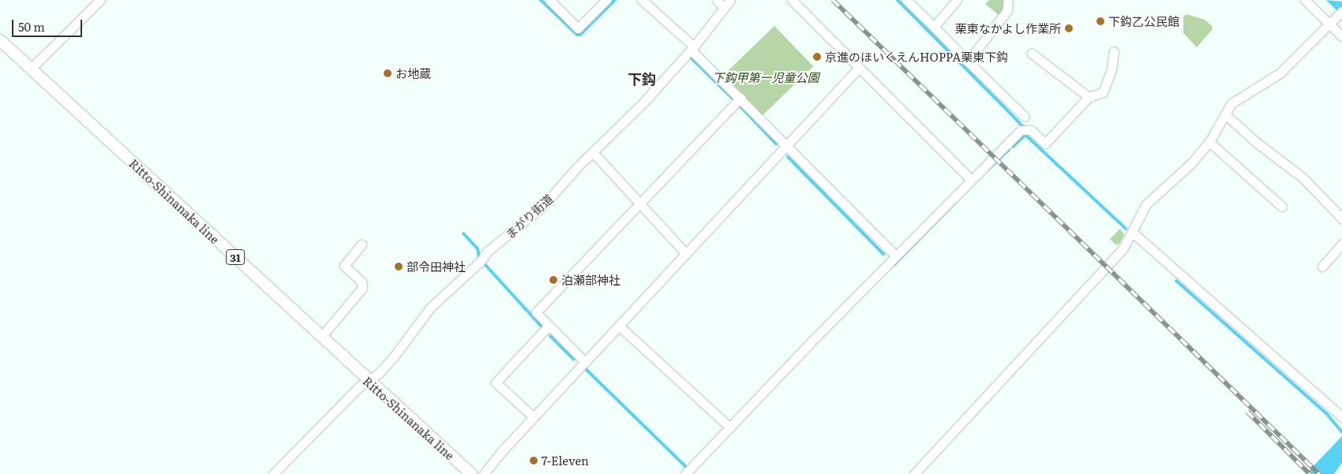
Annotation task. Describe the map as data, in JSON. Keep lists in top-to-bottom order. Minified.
{"streets":{"main road":["Ritto-Shinanaka line","31"],"street":["まがり街道"]},"crossings":[["Ritto-Shinanaka line","まがり街道"]],"districts":["下鈎"],"parks":["下鈎甲第一児童公園"],"places":["下鈎乙公民館","栗東なかよし作業所","京進のほいくえんHOPPA栗東下鈎","お地蔵","部令田神社","泊瀬部神社","7-Eleven"],"scale_bar":"50 m"}
